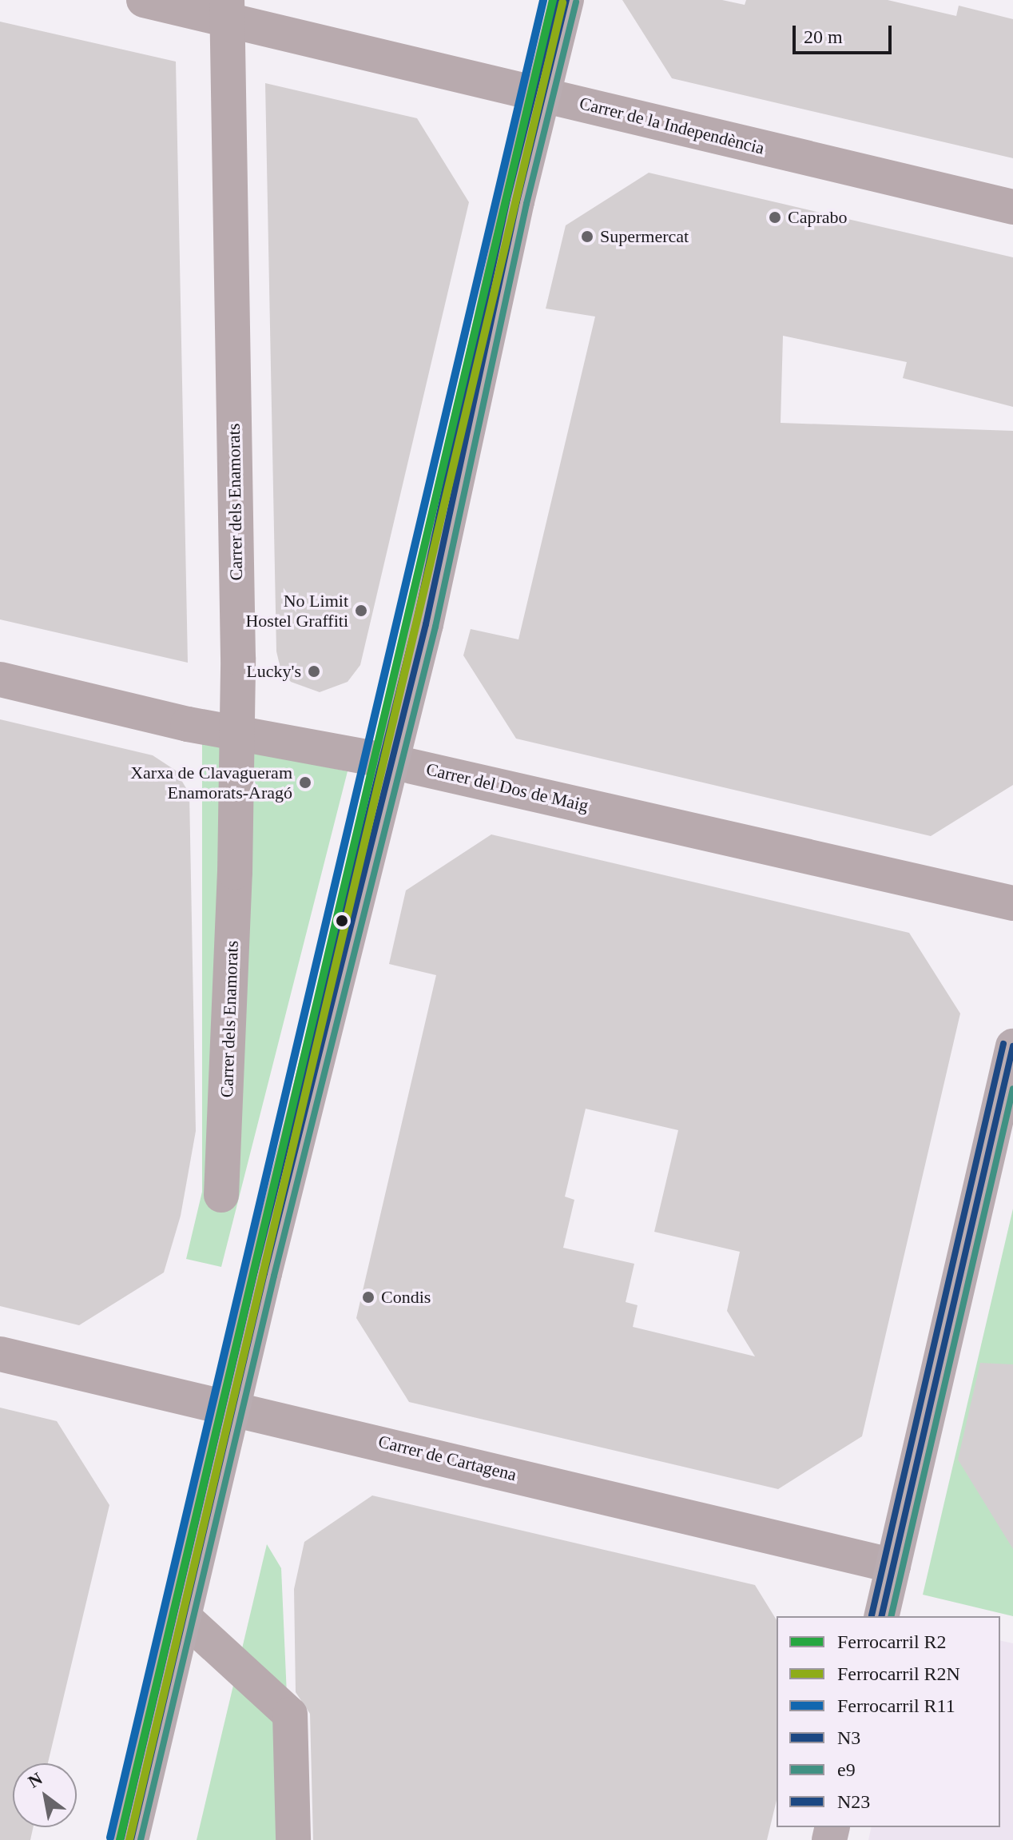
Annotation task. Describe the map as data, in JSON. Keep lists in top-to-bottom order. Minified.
{"streets":{"street":["Carrer de la Independència","Carrer dels Enamorats","Carrer del Dos de Maig","Carrer de Cartagena"]},"crossings":[["Carrer de la Independència","Carrer dels Enamorats"],["Carrer dels Enamorats","Carrer del Dos de Maig"]],"places":["Caprabo","Supermercat","No Limit Hostel Graffiti","Lucky's","Xarxa de Clavagueram Enamorats-Aragó","Condis"],"lines":["rail line R2","rail line R11","transit line N3","transit line N23","rail line R2N","transit line e9"],"legend":["Ferrocarril R2","Ferrocarril R2N","Ferrocarril R11","N3","e9","N23"],"scale_bar":"20 m","north":"top left"}
